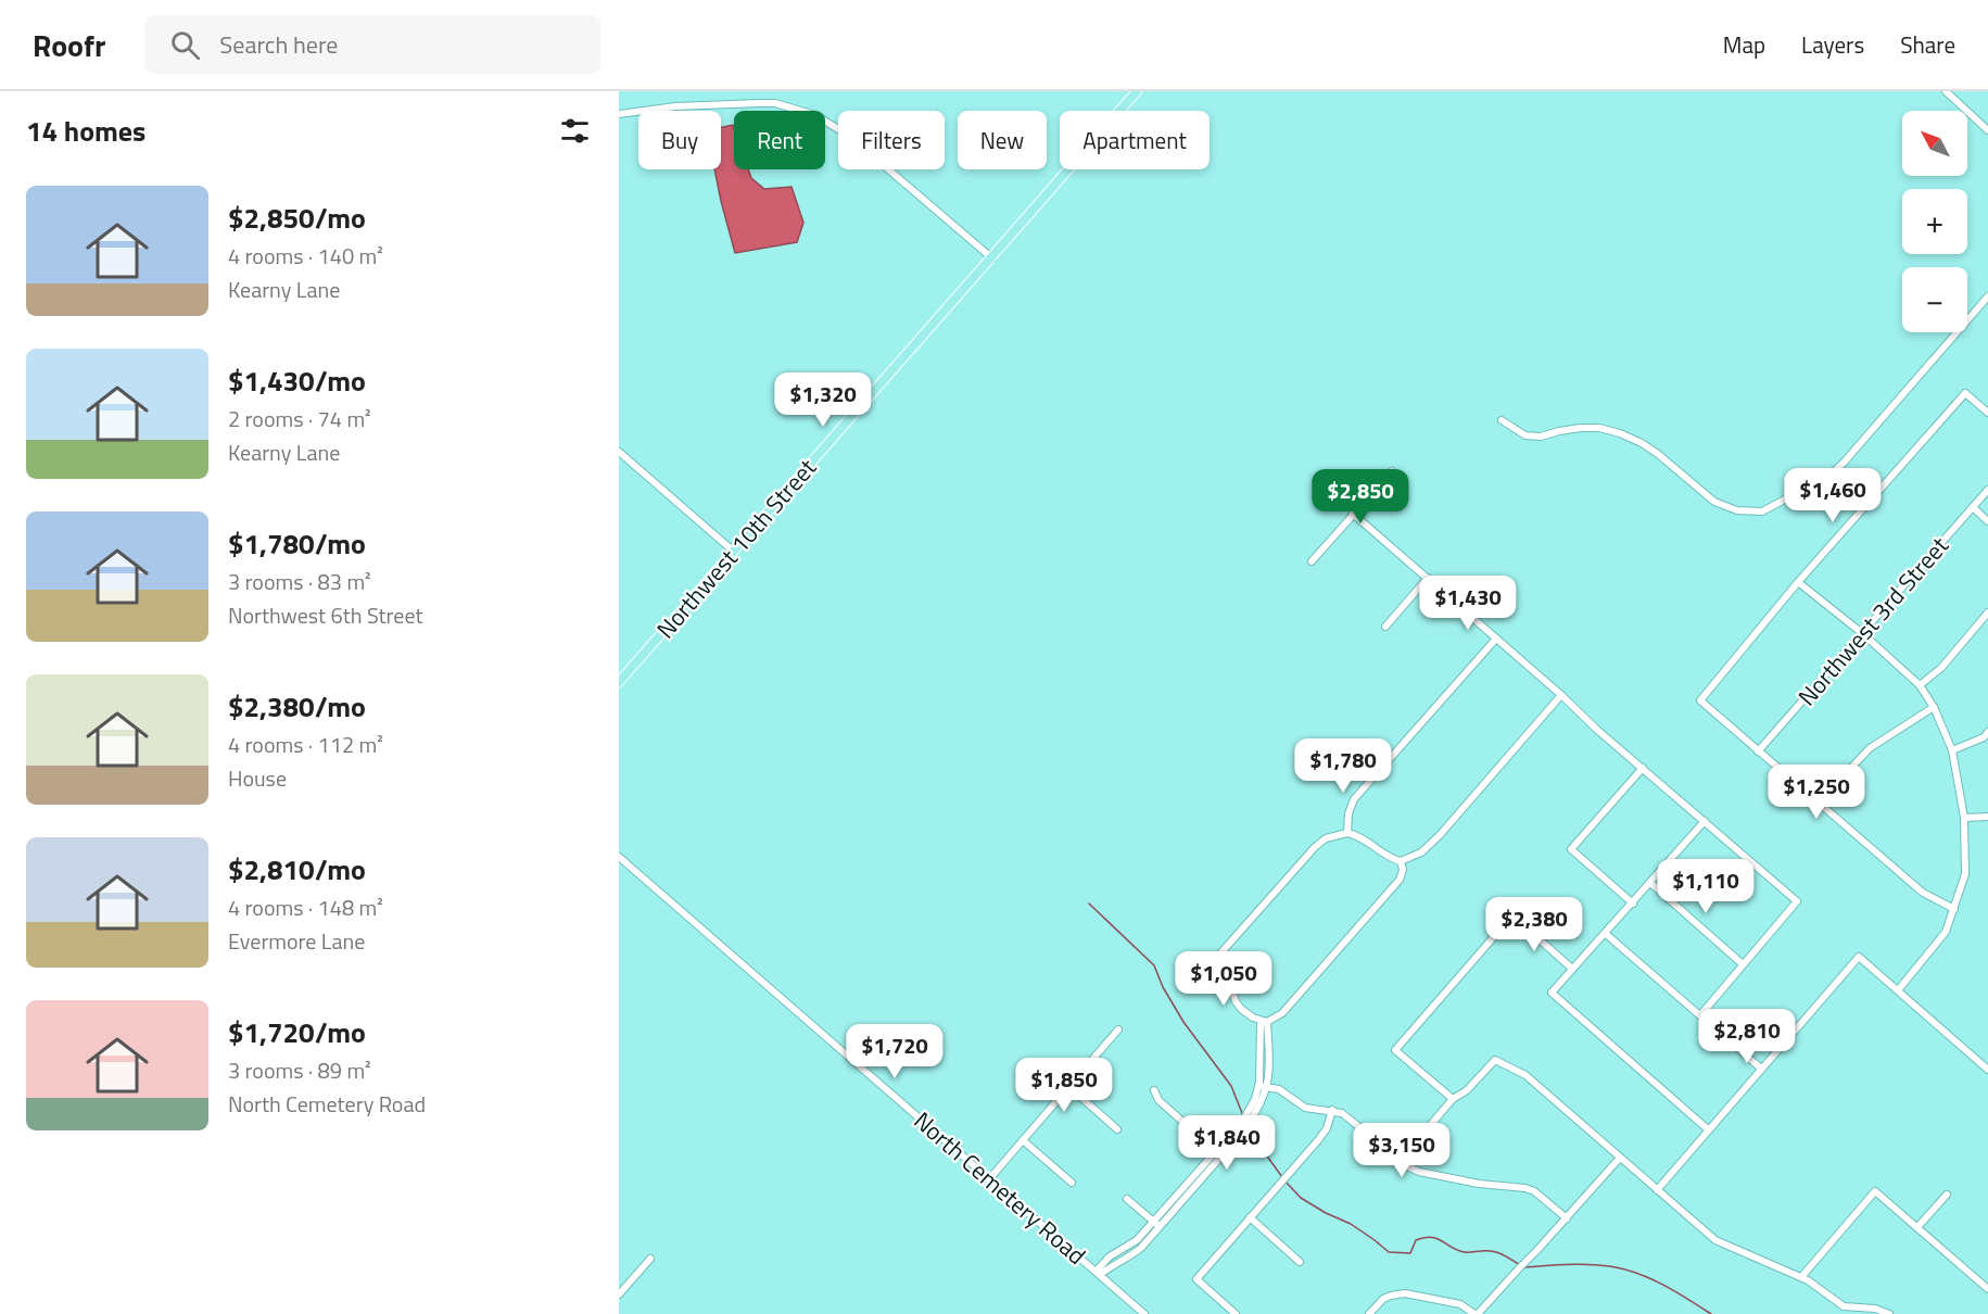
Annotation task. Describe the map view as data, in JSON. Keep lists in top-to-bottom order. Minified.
{"streets":{"main road":["Northwest 10th Street"],"street":["Northwest 3rd Street","North Cemetery Road"]},"north":"top left","page":{"header":"Roofr","search":"Search here","nav":["Map","Layers","Share"],"heading":"14 homes","map_buttons":["+","−"],"chip":["Buy","Rent","Filters","New","Apartment"],"list":[{"name":"$2,850/mo","note":"4 rooms · 140 m² · Kearny Lane"},{"name":"$1,430/mo","note":"2 rooms · 74 m² · Kearny Lane"},{"name":"$1,780/mo","note":"3 rooms · 83 m² · Northwest 6th Street"},{"name":"$2,380/mo","note":"4 rooms · 112 m² · House"},{"name":"$2,810/mo","note":"4 rooms · 148 m² · Evermore Lane"},{"name":"$1,720/mo","note":"3 rooms · 89 m² · North Cemetery Road"}],"price":["$1,320","$1,460","$2,850","$1,430","$1,780","$1,250","$1,110","$2,380","$1,050","$2,810","$1,720","$1,850","$1,840","$3,150"]}}
